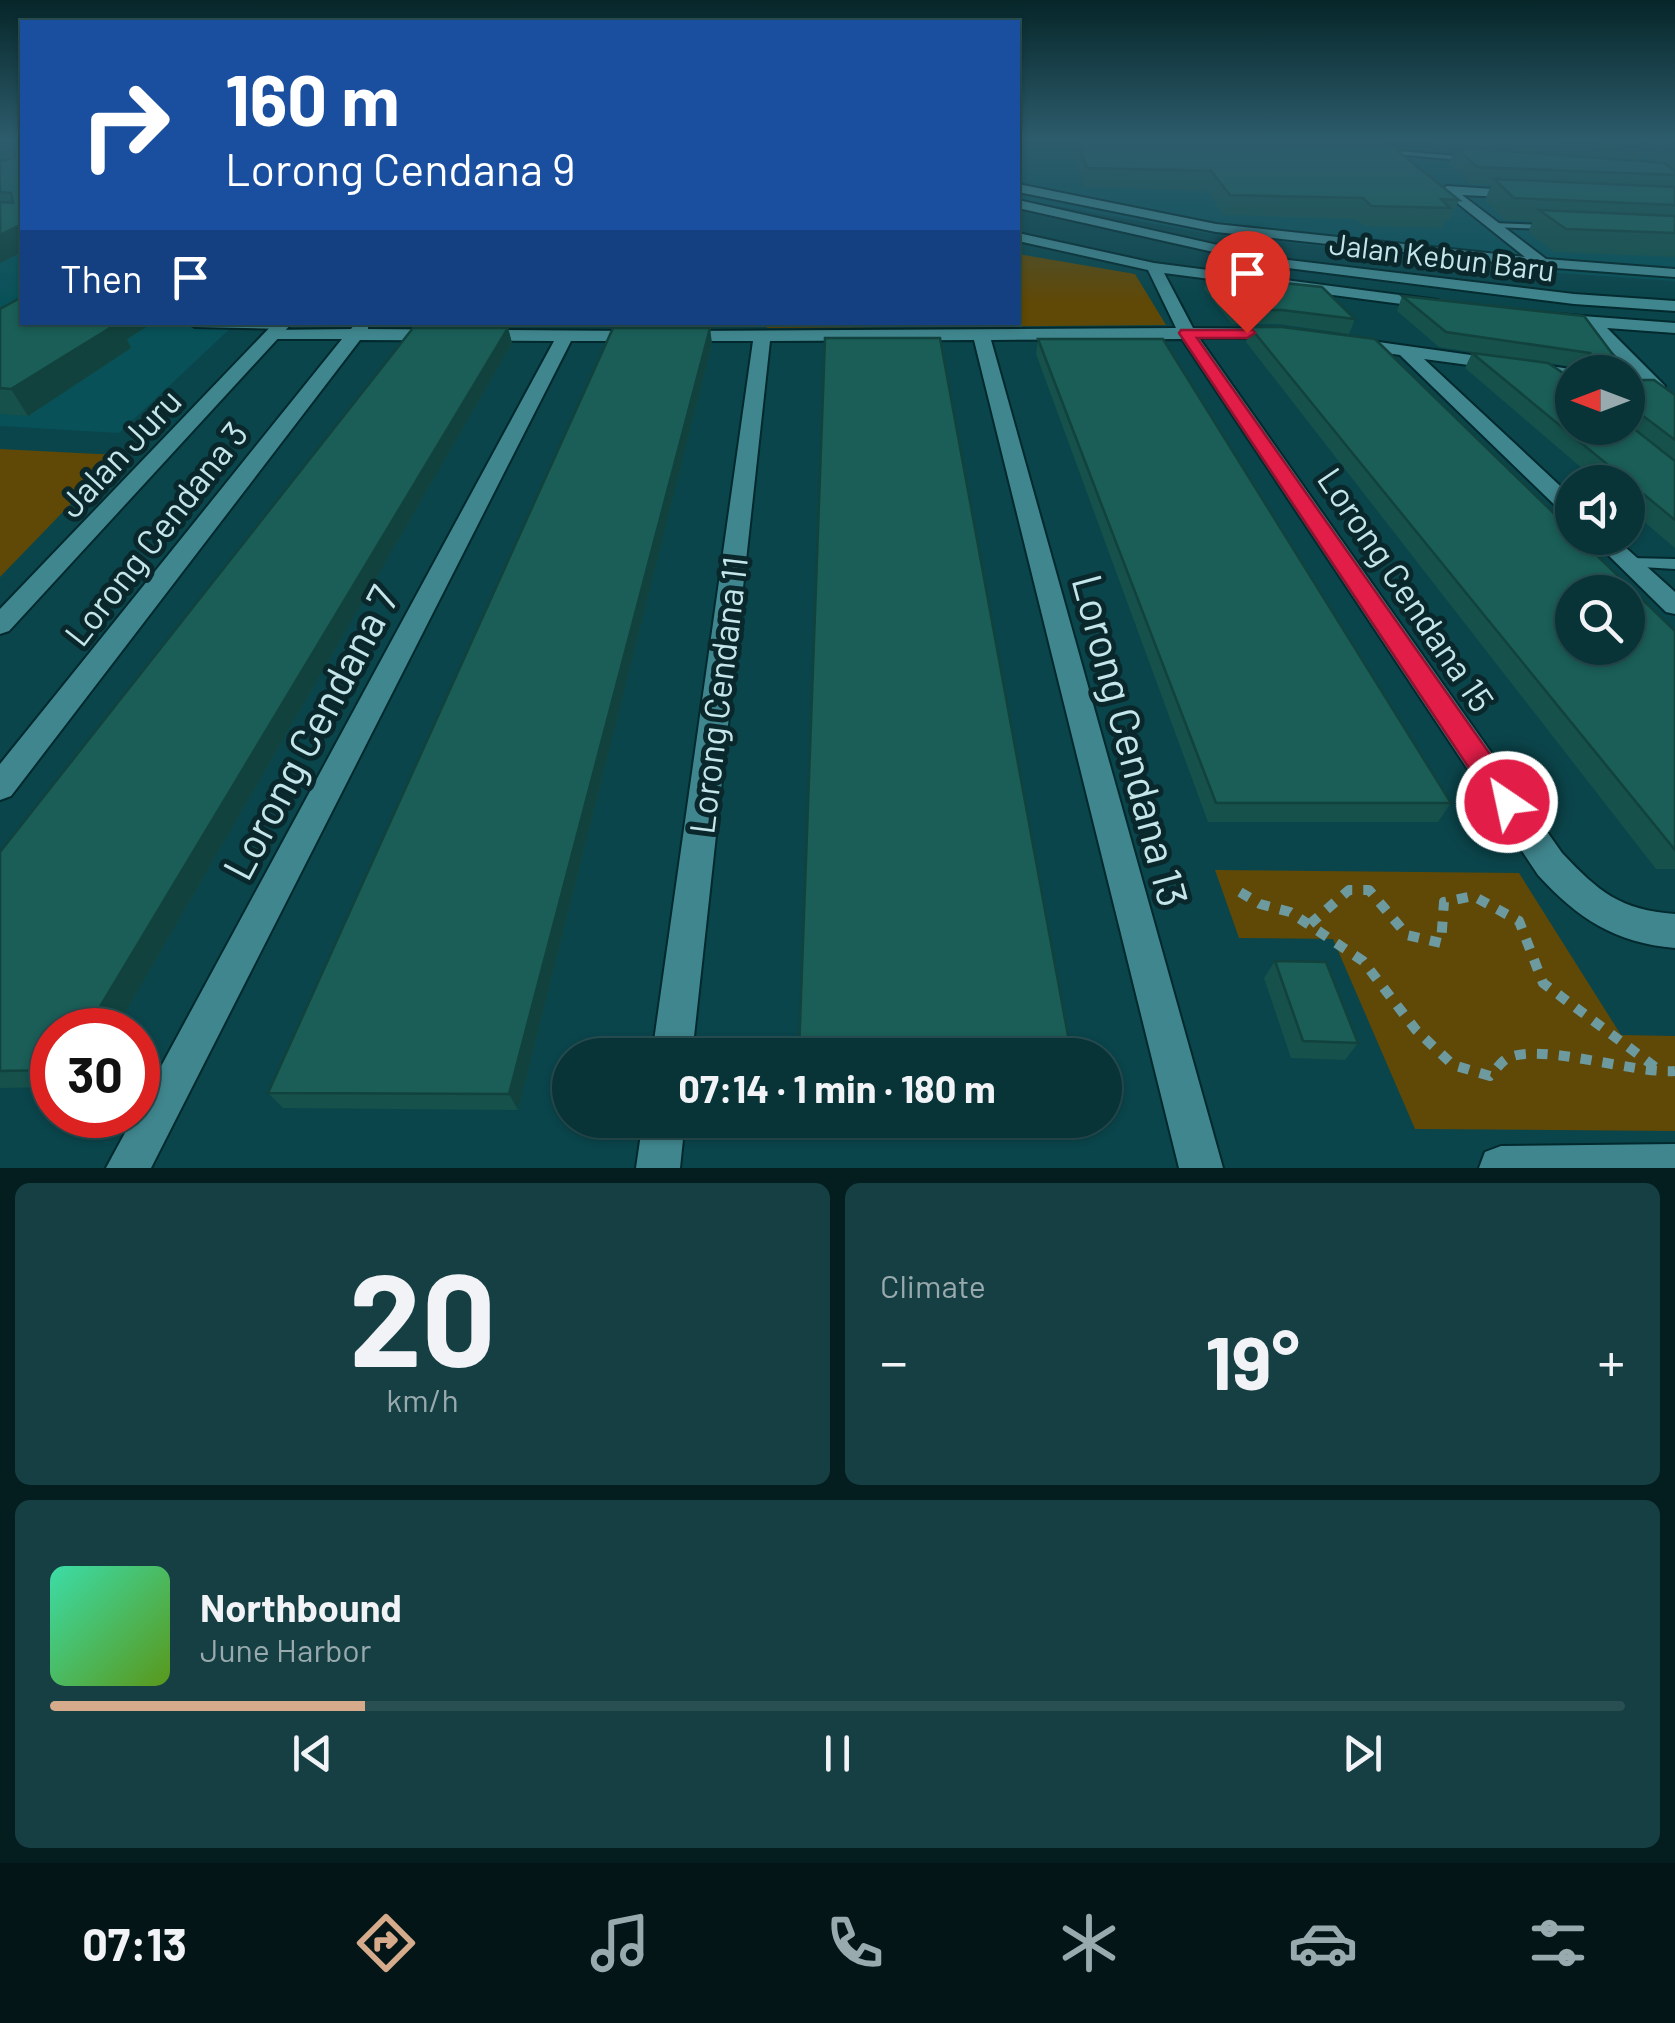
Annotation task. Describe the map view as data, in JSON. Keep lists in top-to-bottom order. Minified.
{"streets":{"street":["Jalan Kebun Baru","Jalan Juru","Lorong Cendana 3","Lorong Cendana 15","Lorong Cendana 11","Lorong Cendana 7","Lorong Cendana 13"]},"north":"left","page":{"turn":["160 m","Lorong Cendana 9"],"then":"Then","limit":"30","trip":"07:14 · 1 min · 180 m","tile":[["20","km/h"],"Climate"],"heat":["−","19°","+"],"song":["Northbound","June Harbor"],"tabs":"07:13"}}
